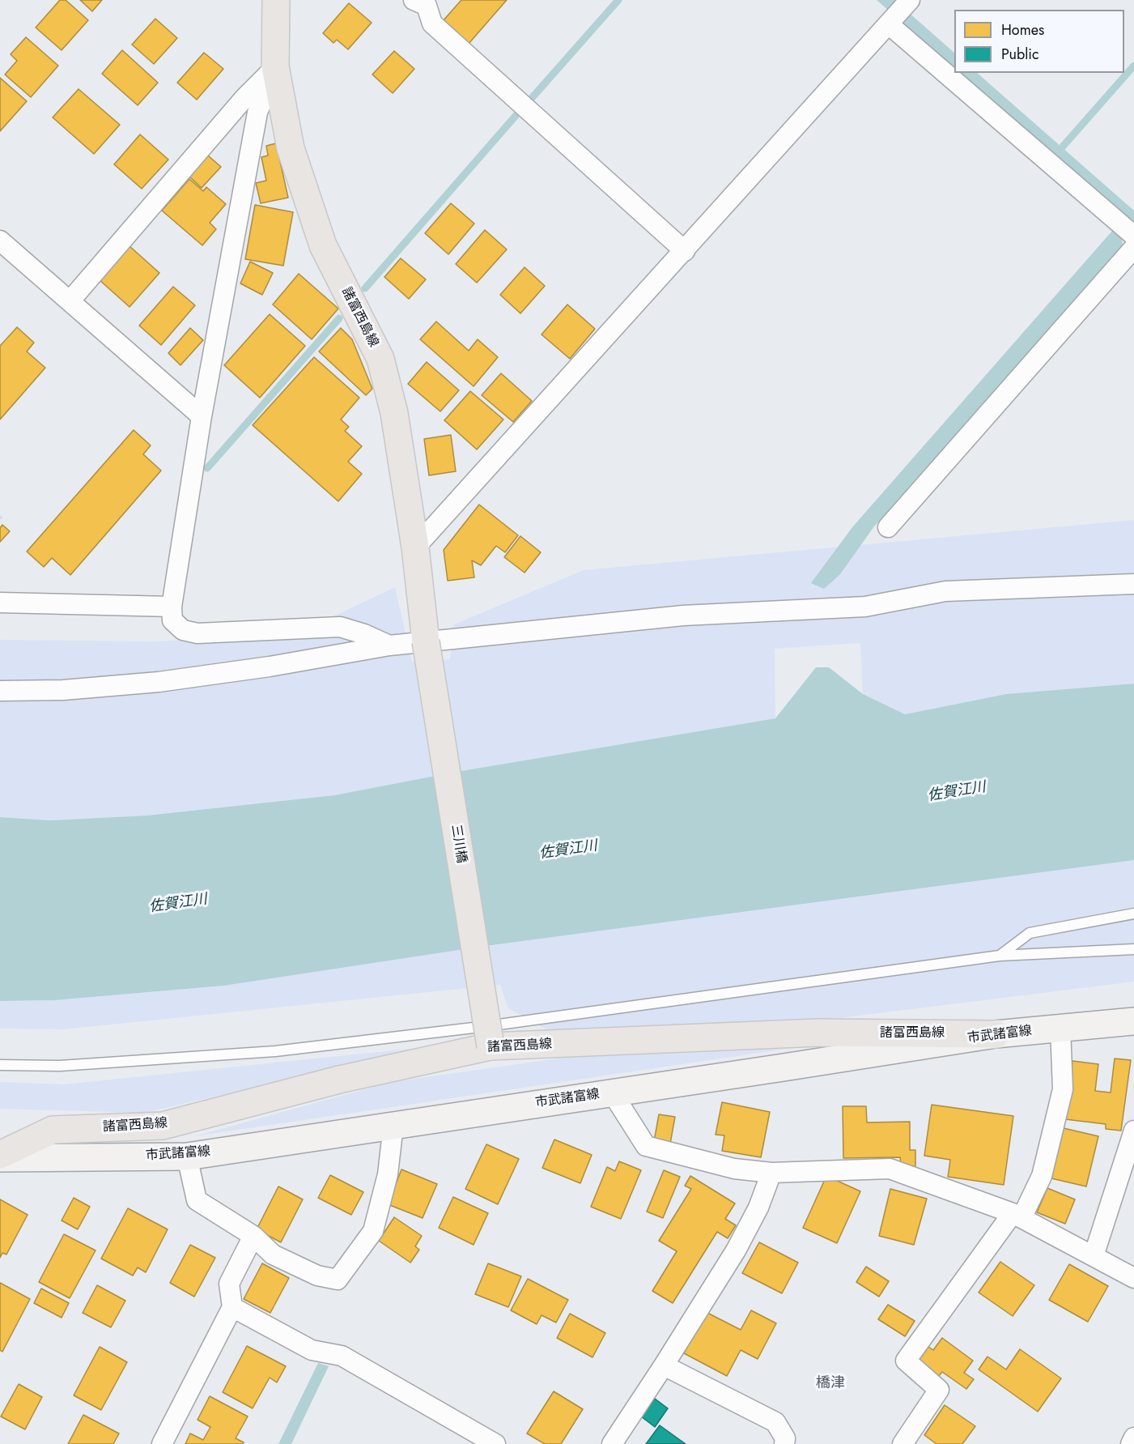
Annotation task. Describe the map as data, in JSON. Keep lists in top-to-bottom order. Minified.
{"streets":{"main road":["諸富西島線","三川橋","市武諸富線"]},"crossings":[["諸富西島線","三川橋"],["諸富西島線","市武諸富線"]],"districts":["橋津"],"water":["佐賀江川"],"legend":["Homes","Public"]}
